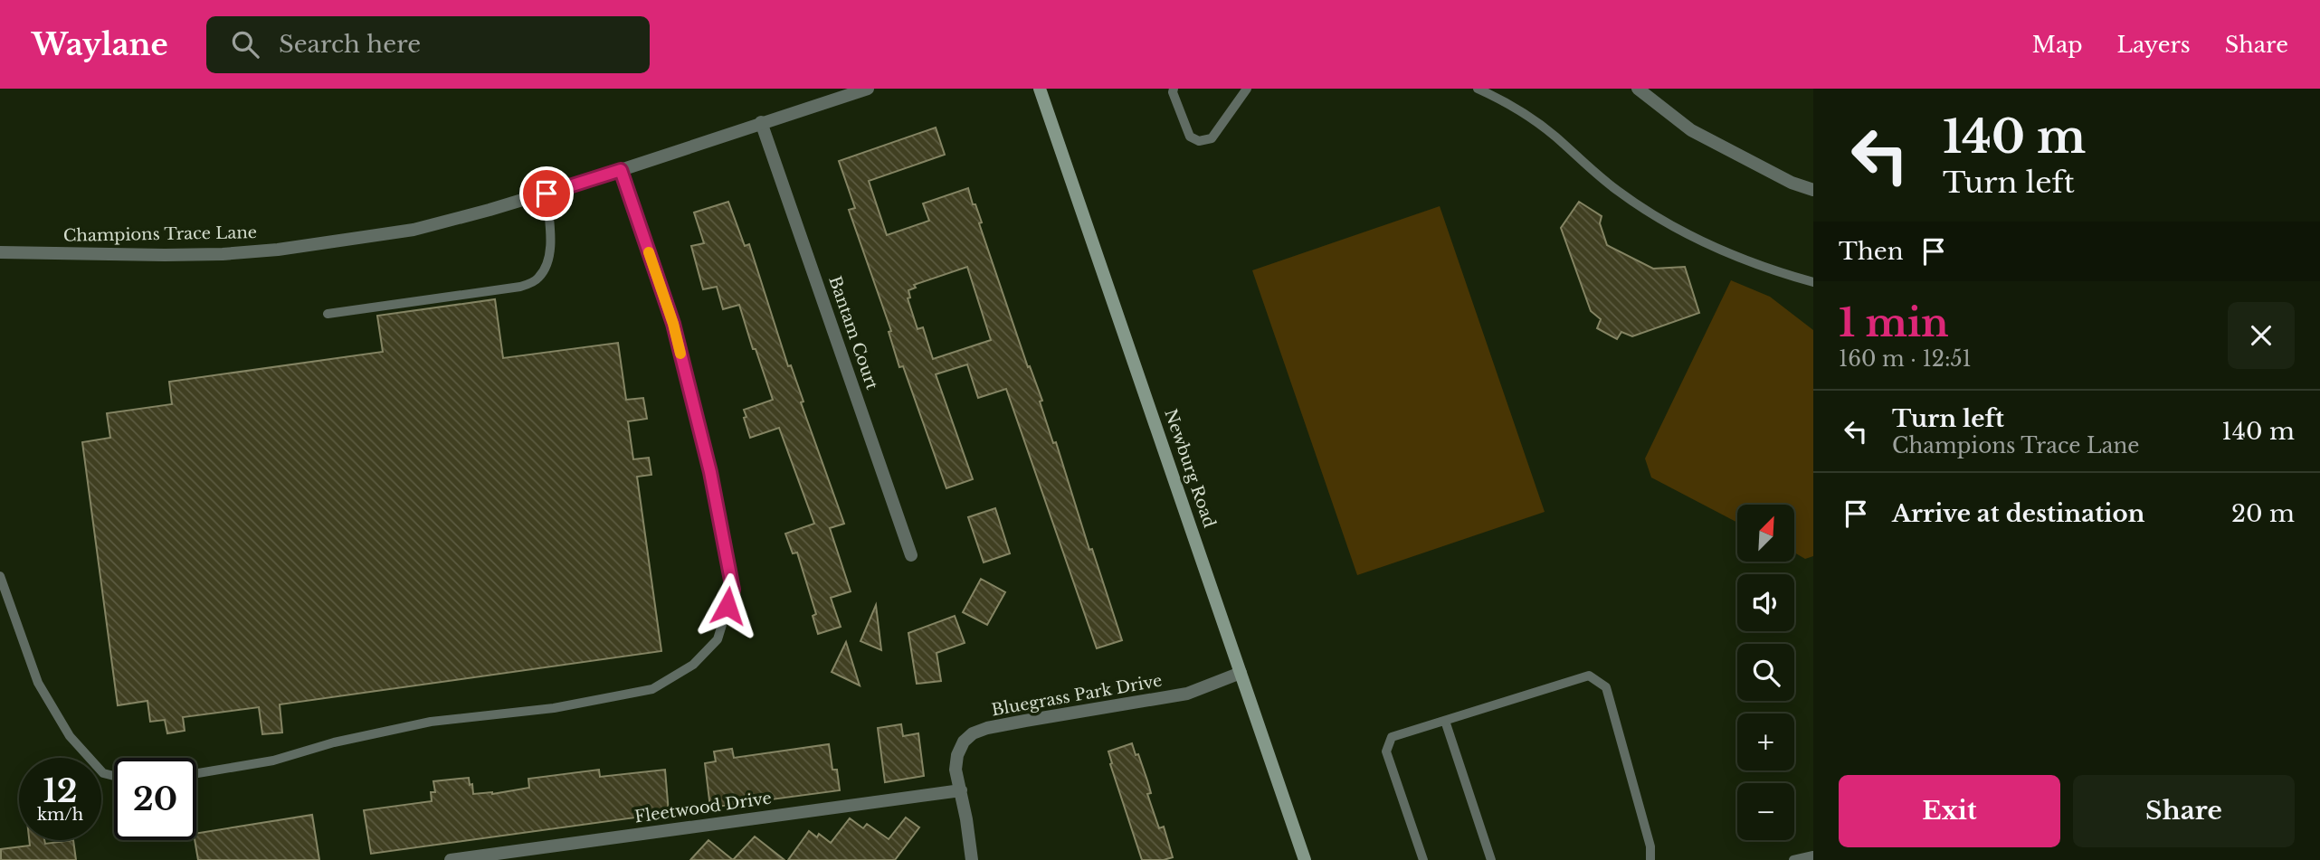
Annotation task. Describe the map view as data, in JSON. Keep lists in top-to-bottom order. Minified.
{"streets":{"main road":["Newburg Road"],"street":["Champions Trace Lane","Bantam Court","Bluegrass Park Drive","Fleetwood Drive"]},"crossings":[["Champions Trace Lane","Bantam Court"],["Newburg Road","Bluegrass Park Drive"],["Bluegrass Park Drive","Fleetwood Drive"]],"north":"top right","page":{"header":"Waylane","search":"Search here","nav":["Map","Layers","Share"],"turn":["140 m","Turn left"],"then":"Then","heading":["1 min","160 m · 12:51"],"list":[{"name":"Turn left","note":"Champions Trace Lane","value":"140 m"},{"name":"Arrive at destination","value":"20 m"}],"map_buttons":["+","−"],"speed":"12 km/h","limit":"20","buttons":["Exit","Share"]}}
